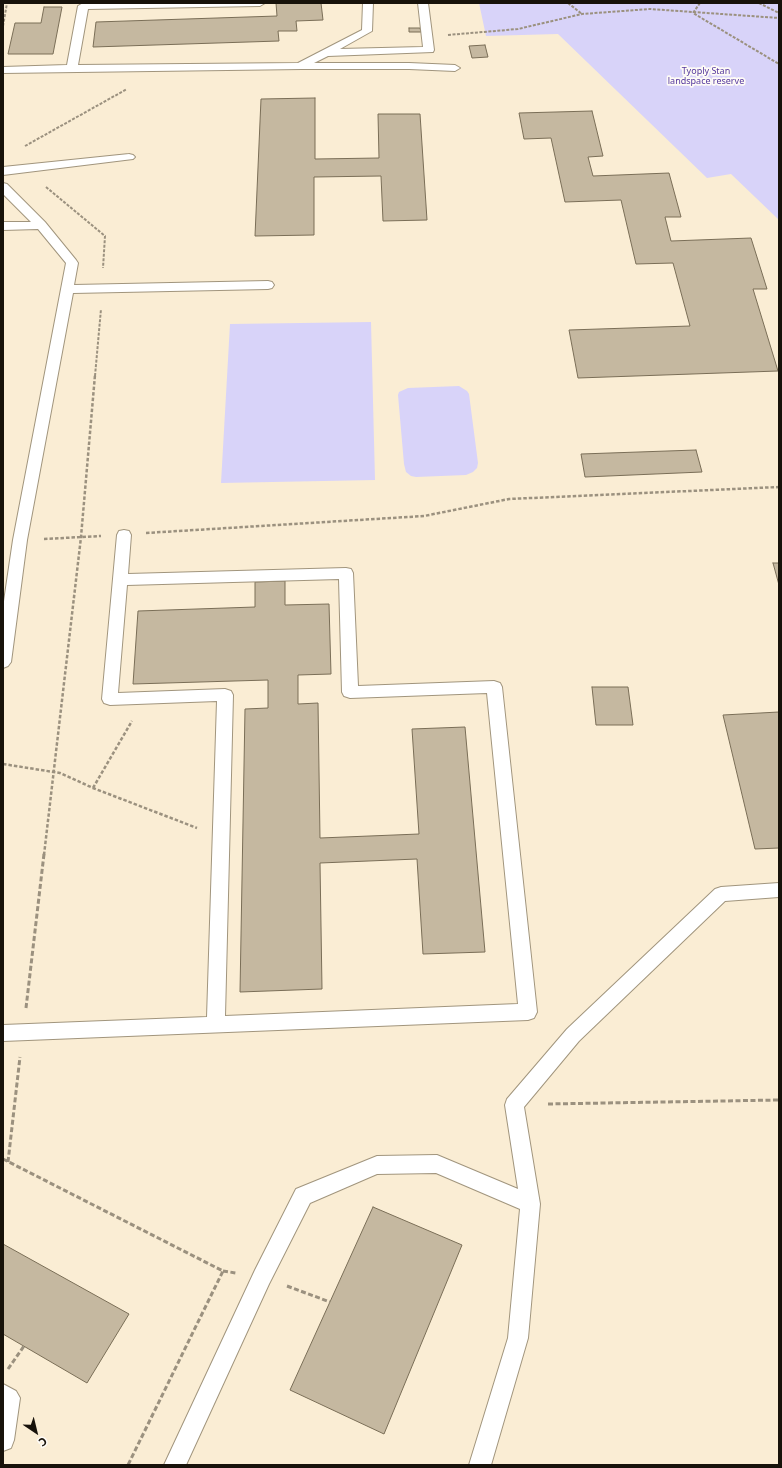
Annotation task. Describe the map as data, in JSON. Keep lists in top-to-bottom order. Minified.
{"parks":["Tyoply Stan landspace reserve"],"north":"bottom right"}
